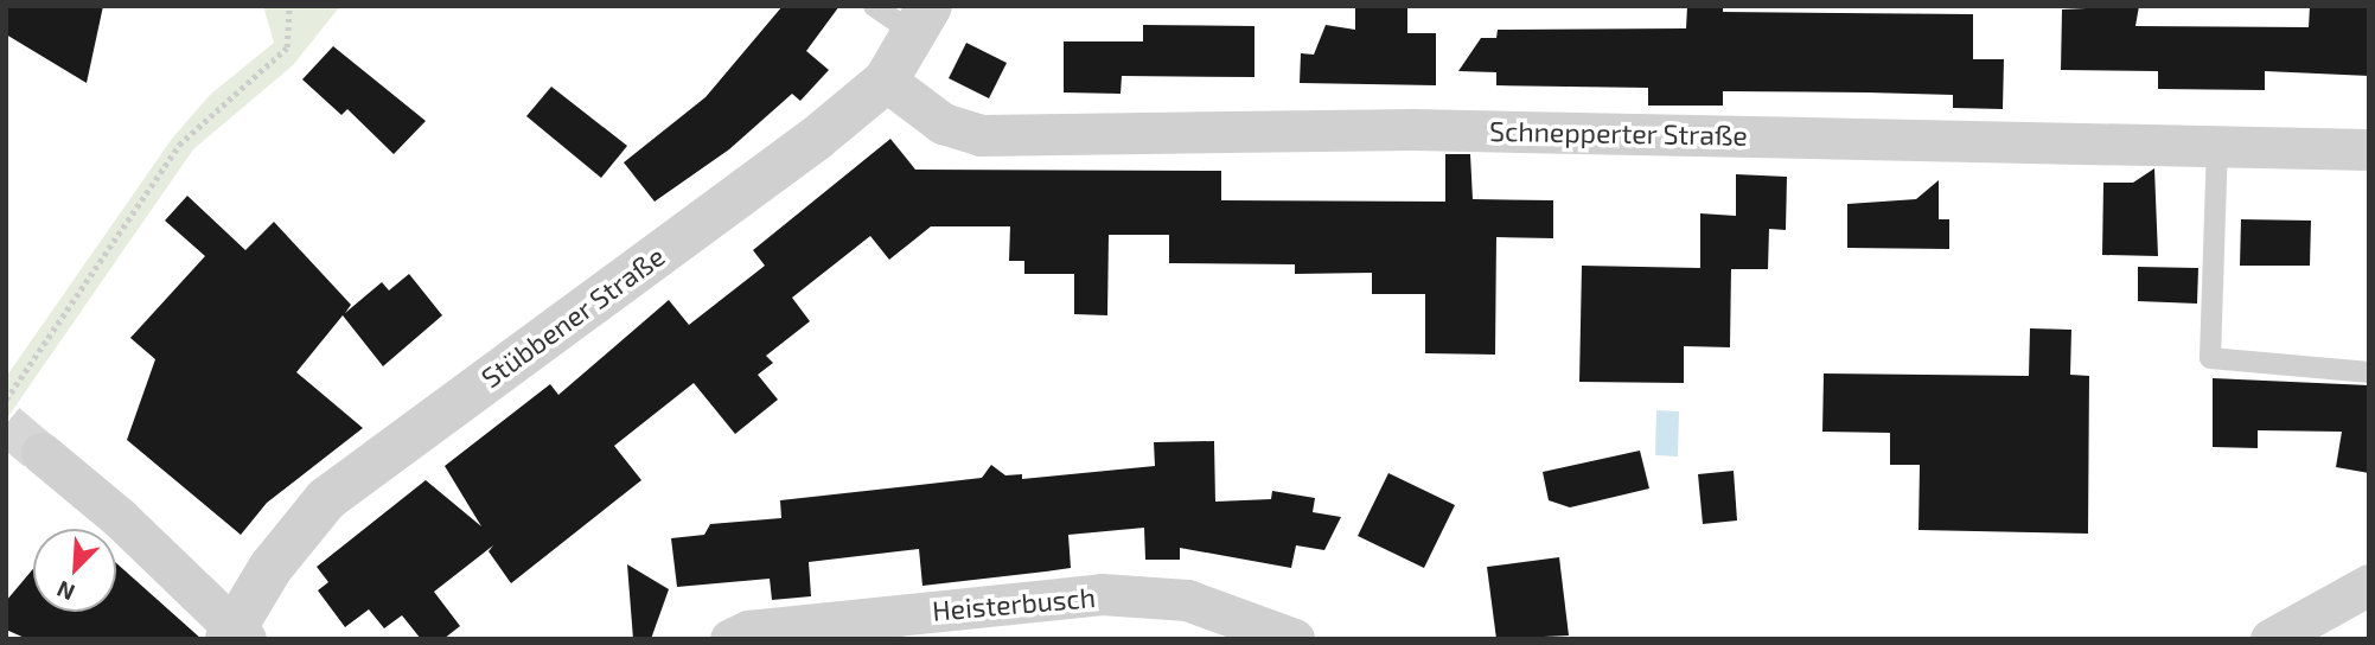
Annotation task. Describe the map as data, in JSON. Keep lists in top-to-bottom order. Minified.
{"streets":{"street":["Schnepperter Straße","Stübbener Straße","Heisterbusch"]},"crossings":[["Schnepperter Straße","Stübbener Straße"]],"north":"bottom left"}
